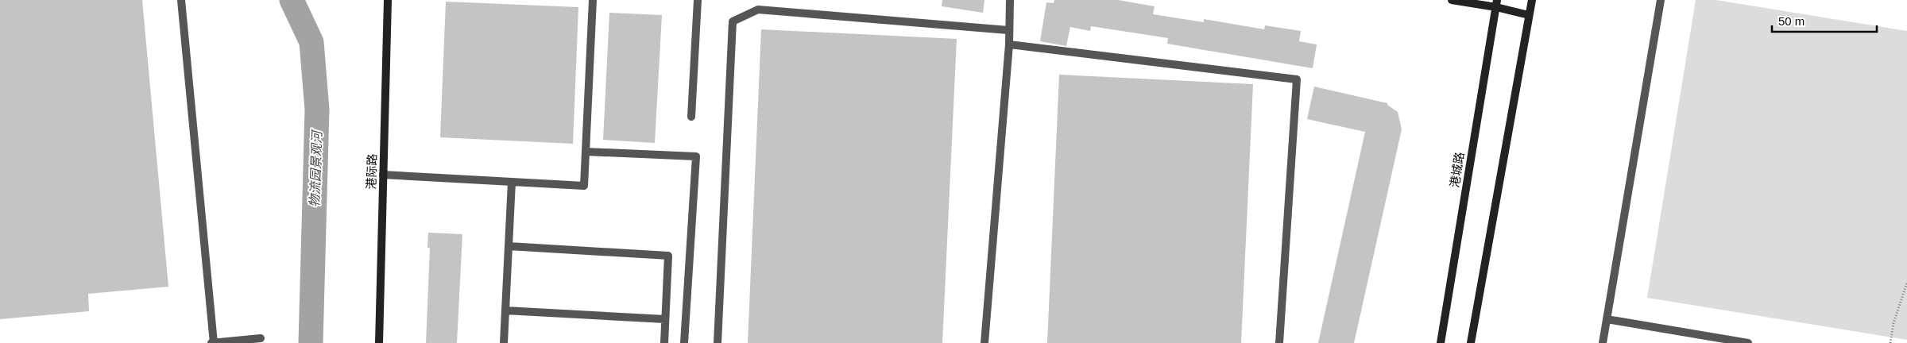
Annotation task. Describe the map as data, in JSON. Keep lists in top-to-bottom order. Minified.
{"streets":{"main road":["港城路","港际路"]},"water":["物流园景观河"],"scale_bar":"50 m"}
